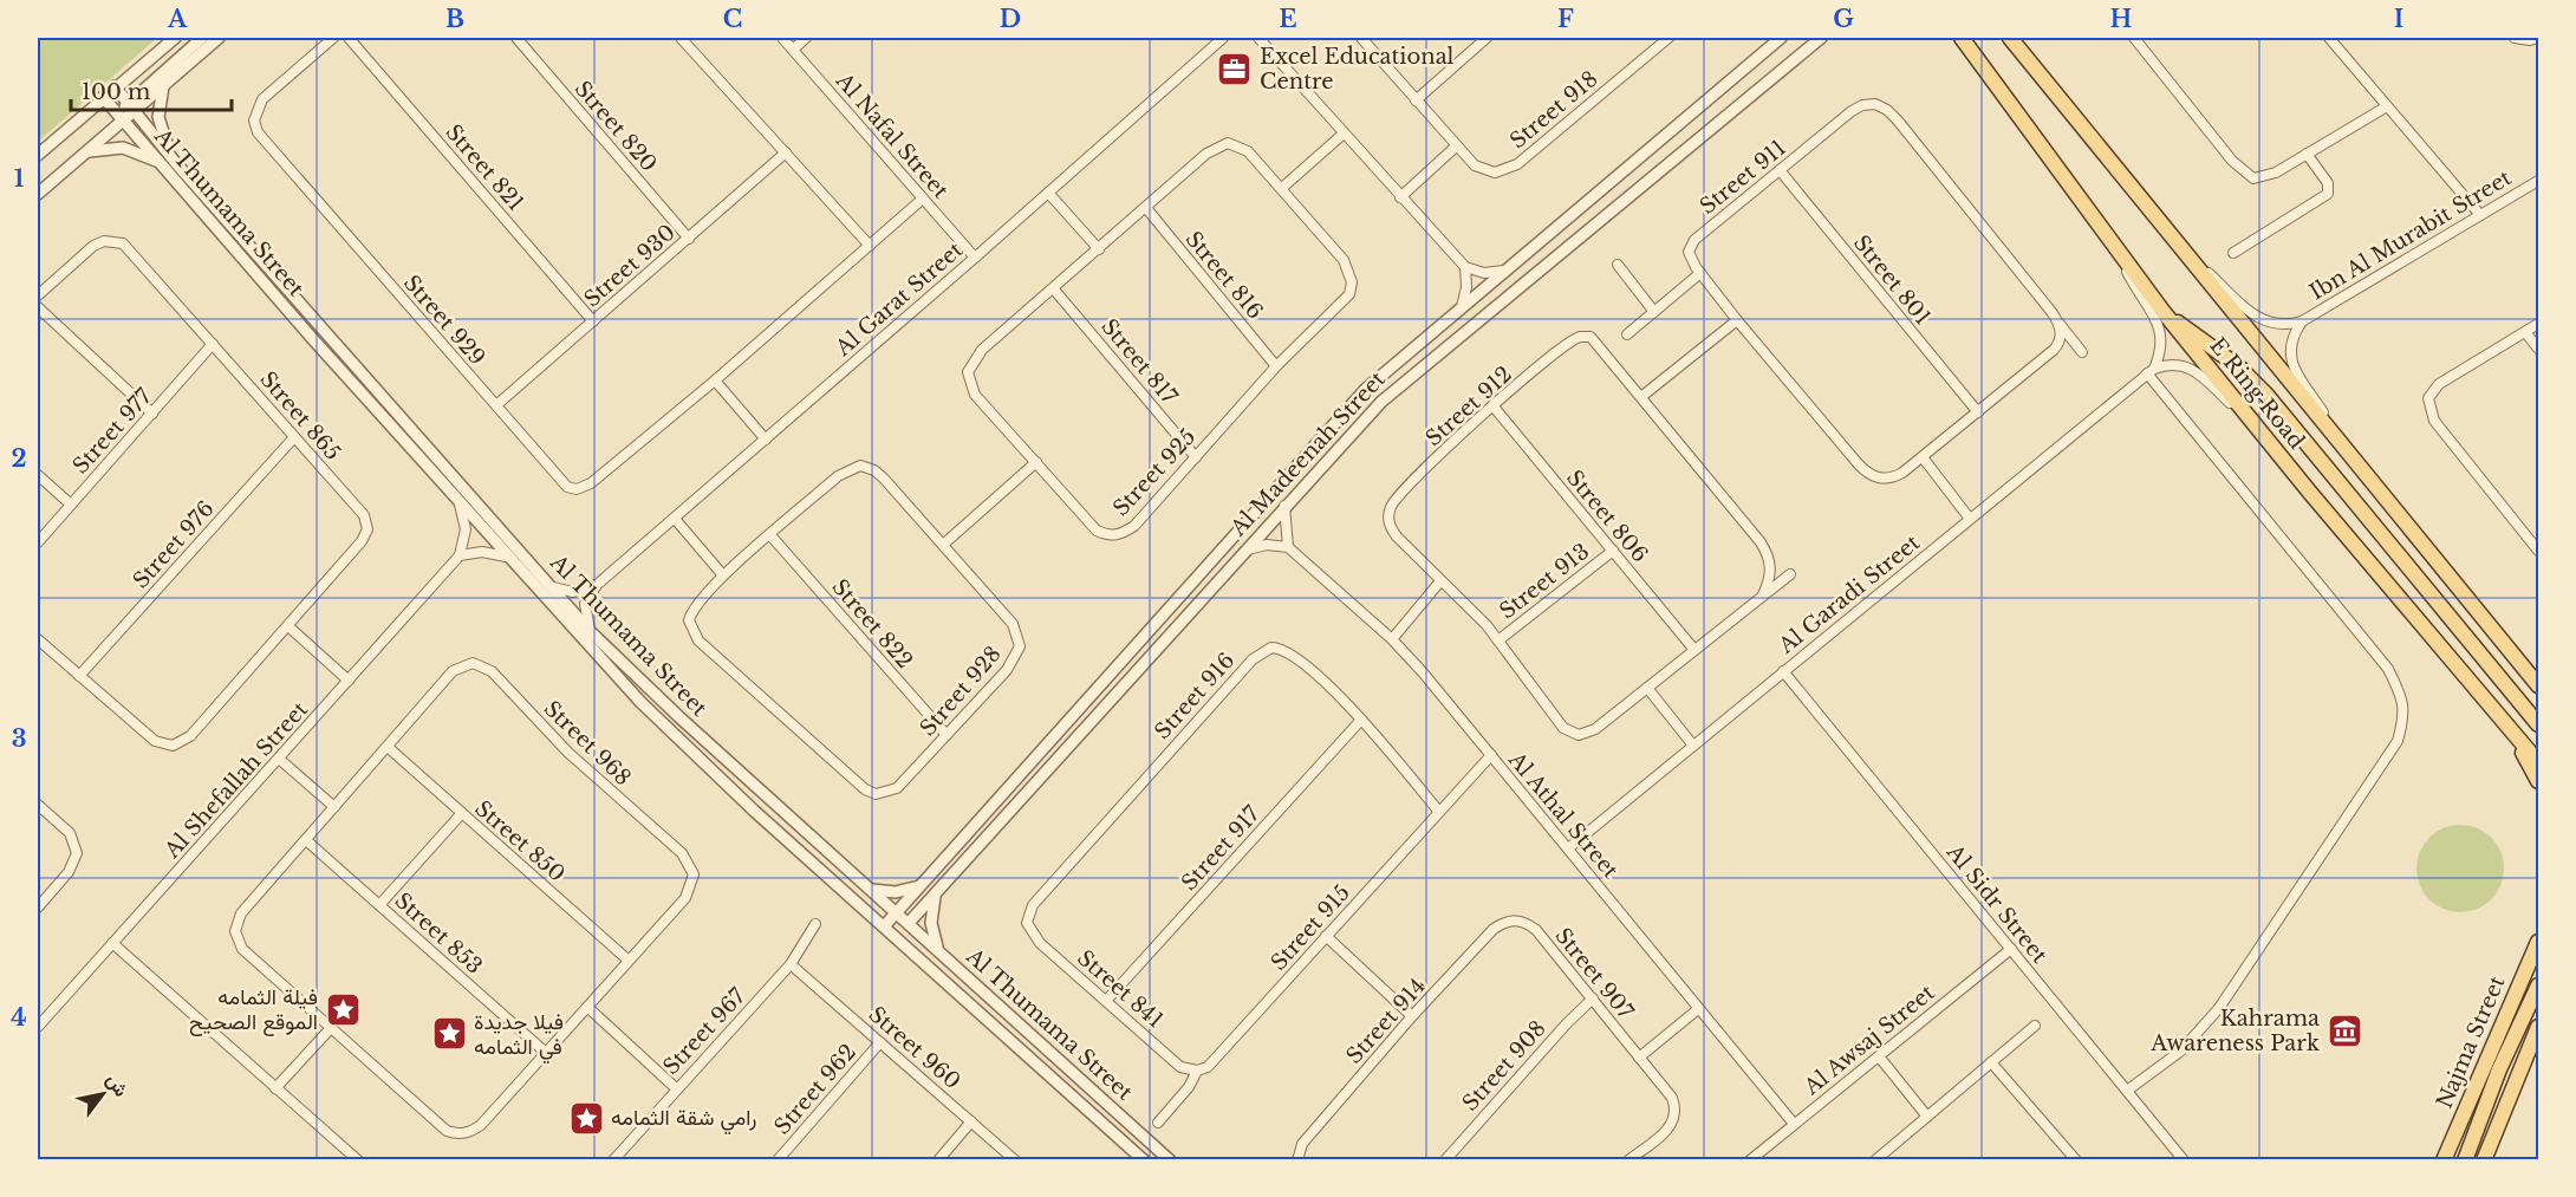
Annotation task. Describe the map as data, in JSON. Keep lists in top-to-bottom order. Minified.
{"streets":{"main road":["E Ring Road","Najma Street"],"street":["Street 918","Street 820","Al Nafal Street","Street 821","Street 911","Al Thumama Street","Ibn Al Murabit Street","Street 930","Street 816","Street 801","Al Garat Street","Street 929","Street 817","Street 912","Street 865","Street 977","Al Madeenah Street","Street 925","Street 806","Street 976","Street 913","Al Garadi Street","Street 822","Street 928","Street 916","Street 968","Al Shefallah Street","Al Athal Street","Street 850","Street 917","Al Sidr Street","Street 915","Street 853","Street 907","Street 841","Street 914","Street 967","Al Awsaj Street","Street 960","Street 908","Street 962"]},"crossings":[["Street 820","Street 930"],["Al Nafal Street","Al Garat Street"],["Al Nafal Street","Street 929"],["Street 821","Street 930"],["Street 911","Street 801"],["Al Thumama Street","Al Madeenah Street"],["Ibn Al Murabit Street","E Ring Road"],["Street 930","Street 929"],["Street 816","Street 925"],["Street 817","Street 925"],["Street 912","Street 806"],["Street 912","Street 913"],["Street 865","Street 977"],["Street 865","Street 976"],["Street 806","Street 913"],["Al Garadi Street","Al Athal Street"],["Al Garadi Street","Al Sidr Street"],["Street 822","Street 928"],["Street 916","Street 917"],["Street 916","Street 915"],["Street 916","Street 841"],["Street 968","Street 850"],["Street 968","Street 853"],["Al Athal Street","Street 915"],["Al Athal Street","Al Awsaj Street"],["Street 917","Street 841"],["Al Sidr Street","Al Awsaj Street"],["Street 915","Street 841"],["Street 907","Street 914"],["Street 907","Street 908"],["Street 967","Street 960"],["Street 960","Street 962"]],"places":{"office":["Excel Educational Centre"],"place":["فيلة الثمامه الموقع الصحيح","فيلا جديدة في الثمامه","رامي شقة الثمامه"],"museum":["Kahrama Awareness Park"]},"scale_bar":"100 m","north":"top right","grid":{"columns":["A","B","C","D","E","F","G","H","I"],"rows":["1","2","3","4"]}}
